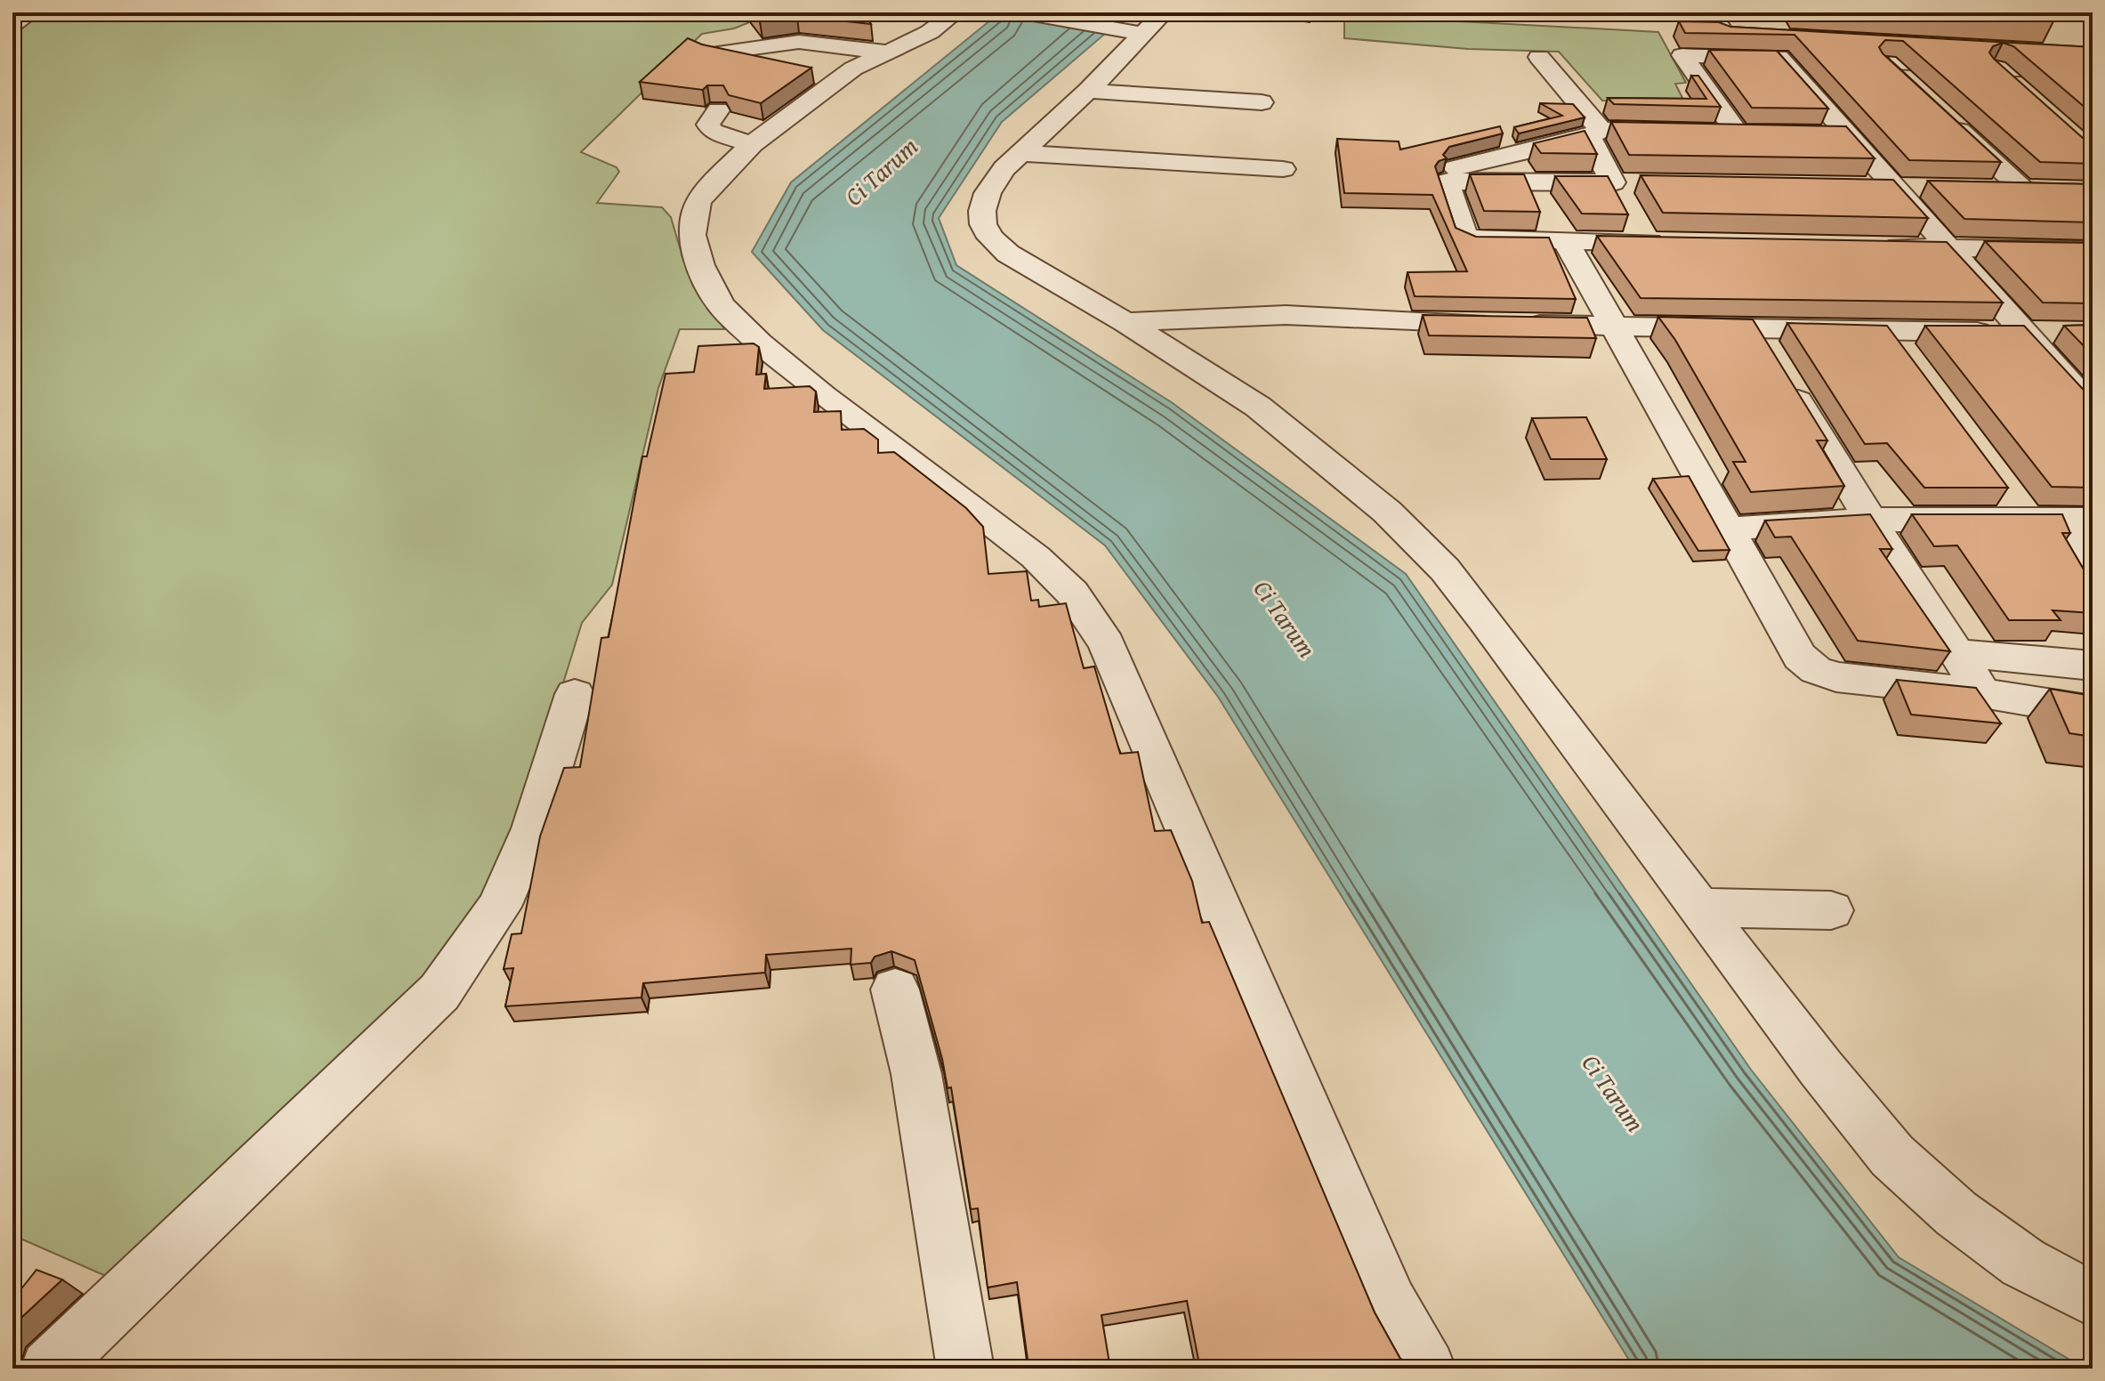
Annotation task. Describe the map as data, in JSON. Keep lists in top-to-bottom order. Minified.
{"water":["Ci Tarum"]}
